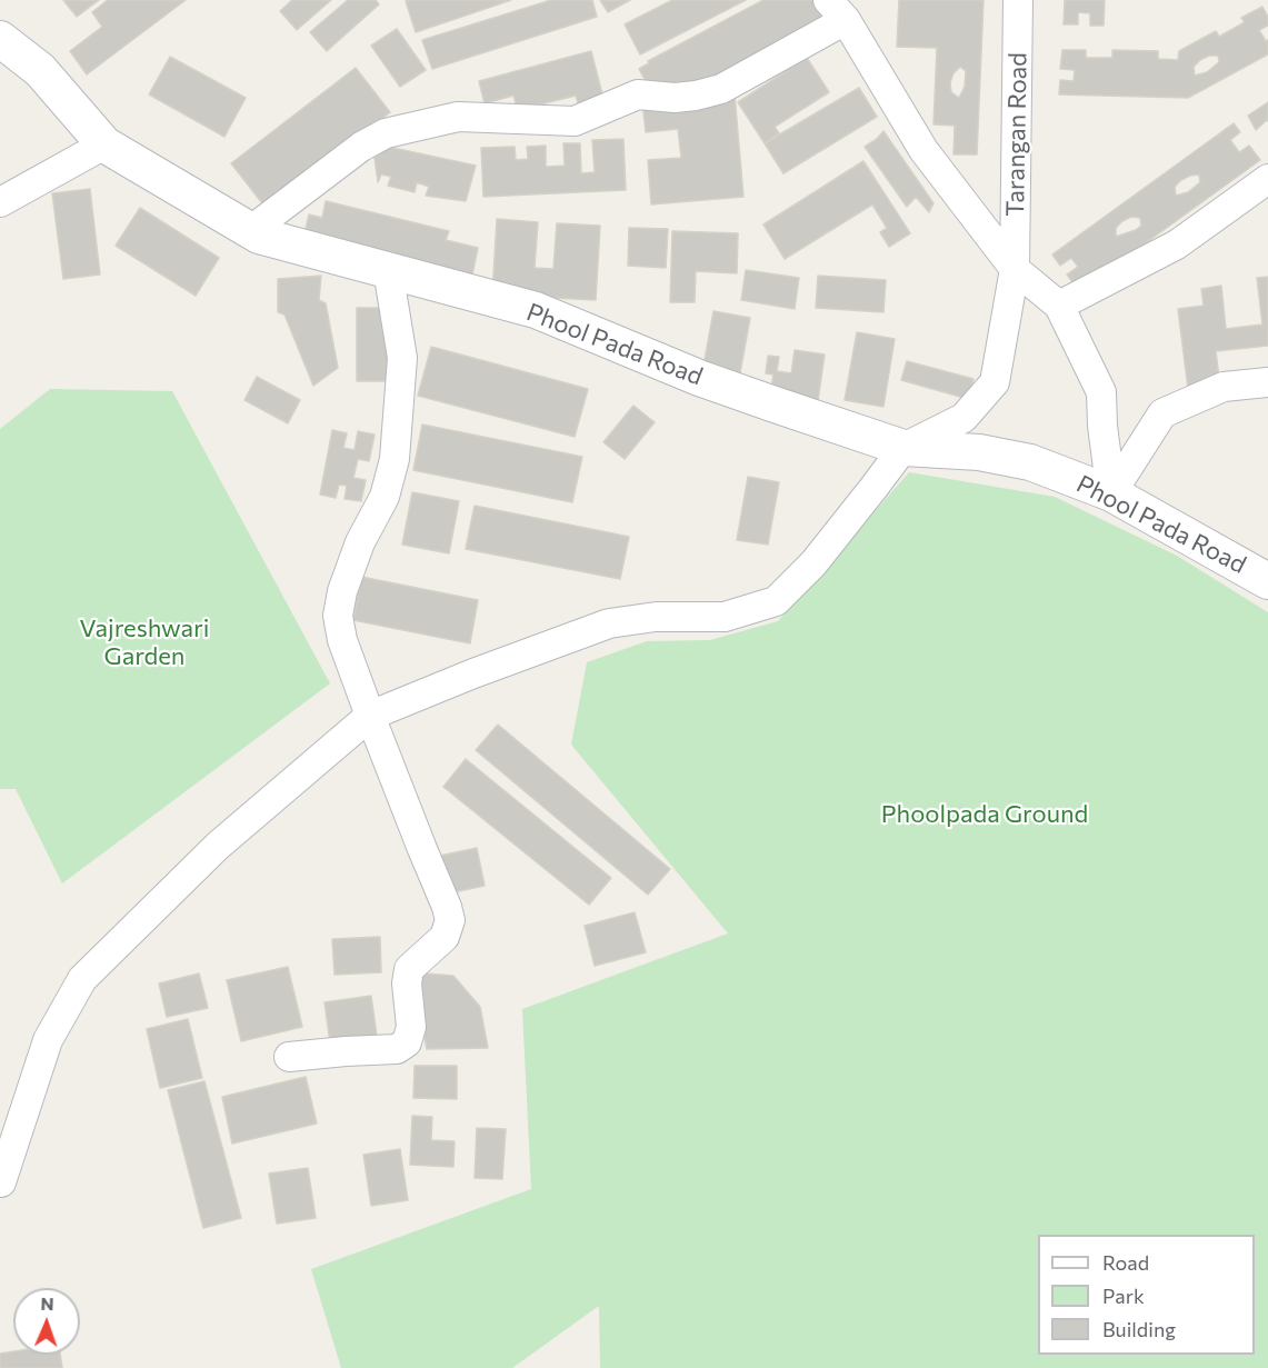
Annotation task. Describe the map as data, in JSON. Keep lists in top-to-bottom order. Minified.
{"streets":{"street":["Tarangan Road","Phool Pada Road"]},"crossings":[["Tarangan Road","Phool Pada Road"]],"parks":["Vajreshwari Garden","Phoolpada Ground"],"legend":["Road","Park","Building"],"north":"top"}
